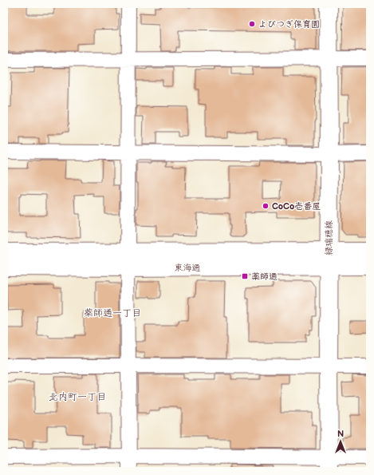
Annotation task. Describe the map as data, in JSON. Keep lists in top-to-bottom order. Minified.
{"streets":{"main road":["緑瑞穂線","東海通"]},"crossings":[["緑瑞穂線","東海通"]],"districts":["薬師通一丁目","北内町一丁目"],"places":{"other":["よびつぎ保育園","CoCo壱番屋"],"transit":["薬師通"]},"north":"top"}
